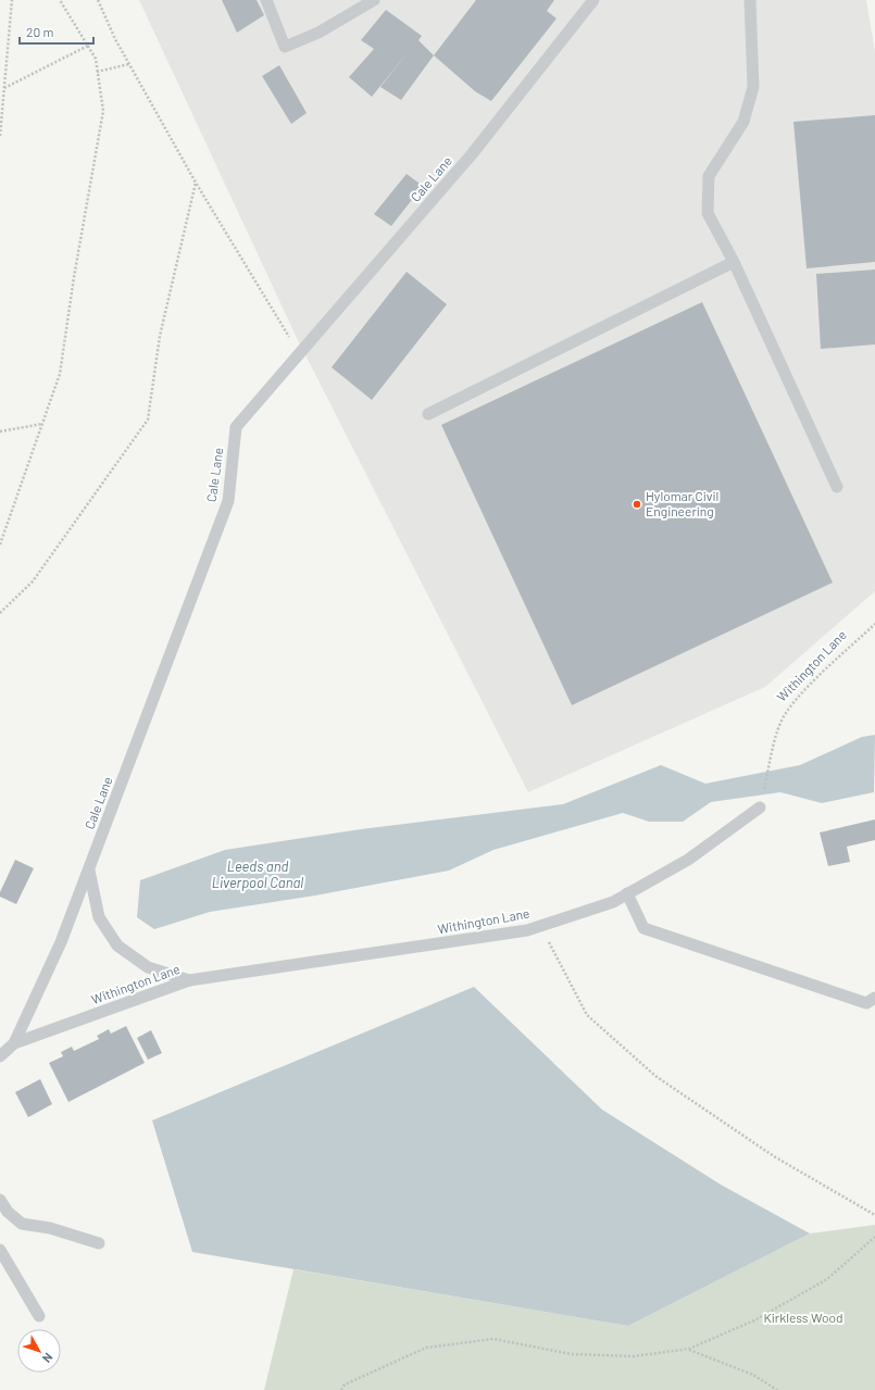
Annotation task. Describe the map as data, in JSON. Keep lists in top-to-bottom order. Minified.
{"streets":{"lane":["Cale Lane","Withington Lane"]},"crossings":[["Cale Lane","Withington Lane"]],"water":["Leeds and Liverpool Canal"],"parks":["Kirkless Wood"],"places":["Hylomar Civil Engineering"],"scale_bar":"20 m","north":"bottom right"}
